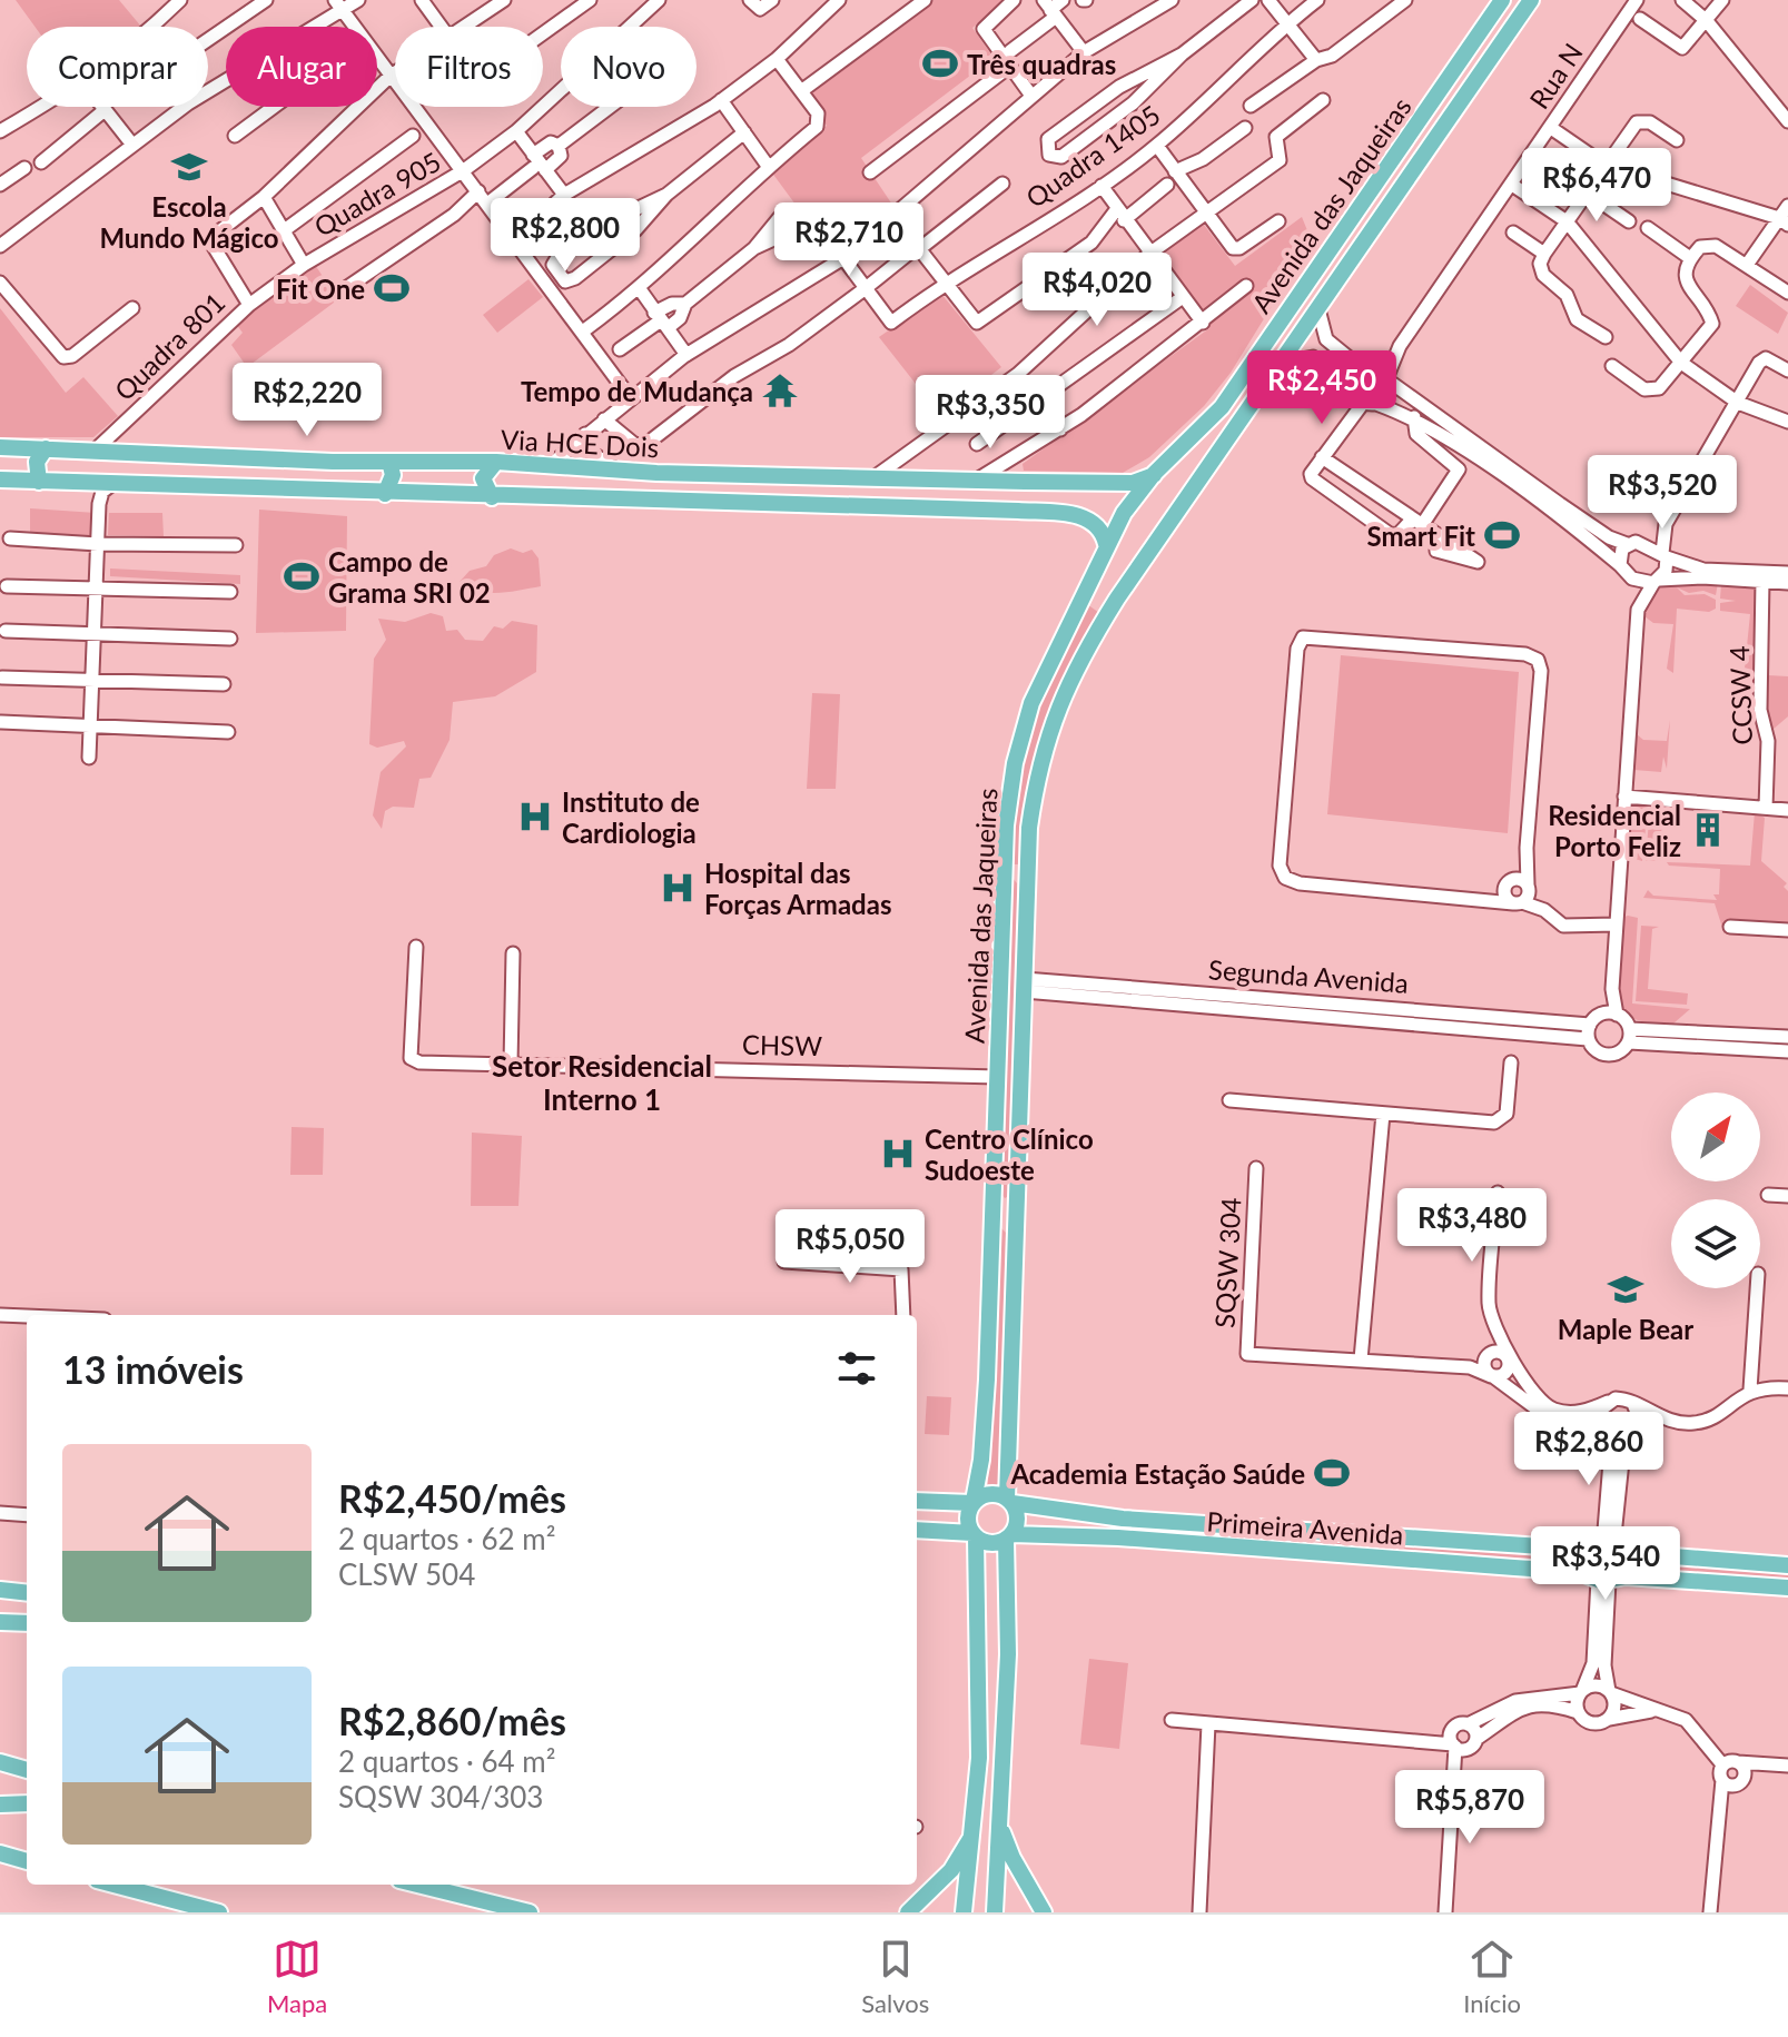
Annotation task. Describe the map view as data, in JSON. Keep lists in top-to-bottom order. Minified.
{"streets":{"main road":["Avenida das Jaqueiras","Via HCE Dois","Primeira Avenida"],"street":["Rua N","Quadra 1405","Quadra 905","Quadra 801","CCSW 4","Segunda Avenida","CHSW","SQSW 304"]},"crossings":[["Quadra 905","Quadra 801"],["Avenida das Jaqueiras","Via HCE Dois"],["Avenida das Jaqueiras","Segunda Avenida"],["Avenida das Jaqueiras","CHSW"],["Avenida das Jaqueiras","Primeira Avenida"],["Quadra 801","Via HCE Dois"]],"districts":["Setor Residencial Interno 1"],"places":{"sports":["Três quadras","Fit One","Smart Fit","Campo de Grama SRI 02","Academia Estação Saúde"],"school or university":["Escola Mundo Mágico","Maple Bear"],"temple":["Tempo de Mudança"],"hospital":["Instituto de Cardiologia","Hospital das Forças Armadas","Centro Clínico Sudoeste"],"building":["Residencial Porto Feliz"]},"north":"top right","page":{"chip":["Comprar","Alugar","Filtros","Novo"],"price":["R$6,470","R$2,800","R$2,710","R$4,020","R$2,450","R$2,220","R$3,350","R$3,520","R$3,480","R$5,050","R$2,860","R$3,540","R$5,870"],"heading":"13 imóveis","list":[{"name":"R$2,450/mês","note":"2 quartos · 62 m² · CLSW 504"},{"name":"R$2,860/mês","note":"2 quartos · 64 m² · SQSW 304/303"}],"tabs":["Mapa","Salvos","Início"]}}
